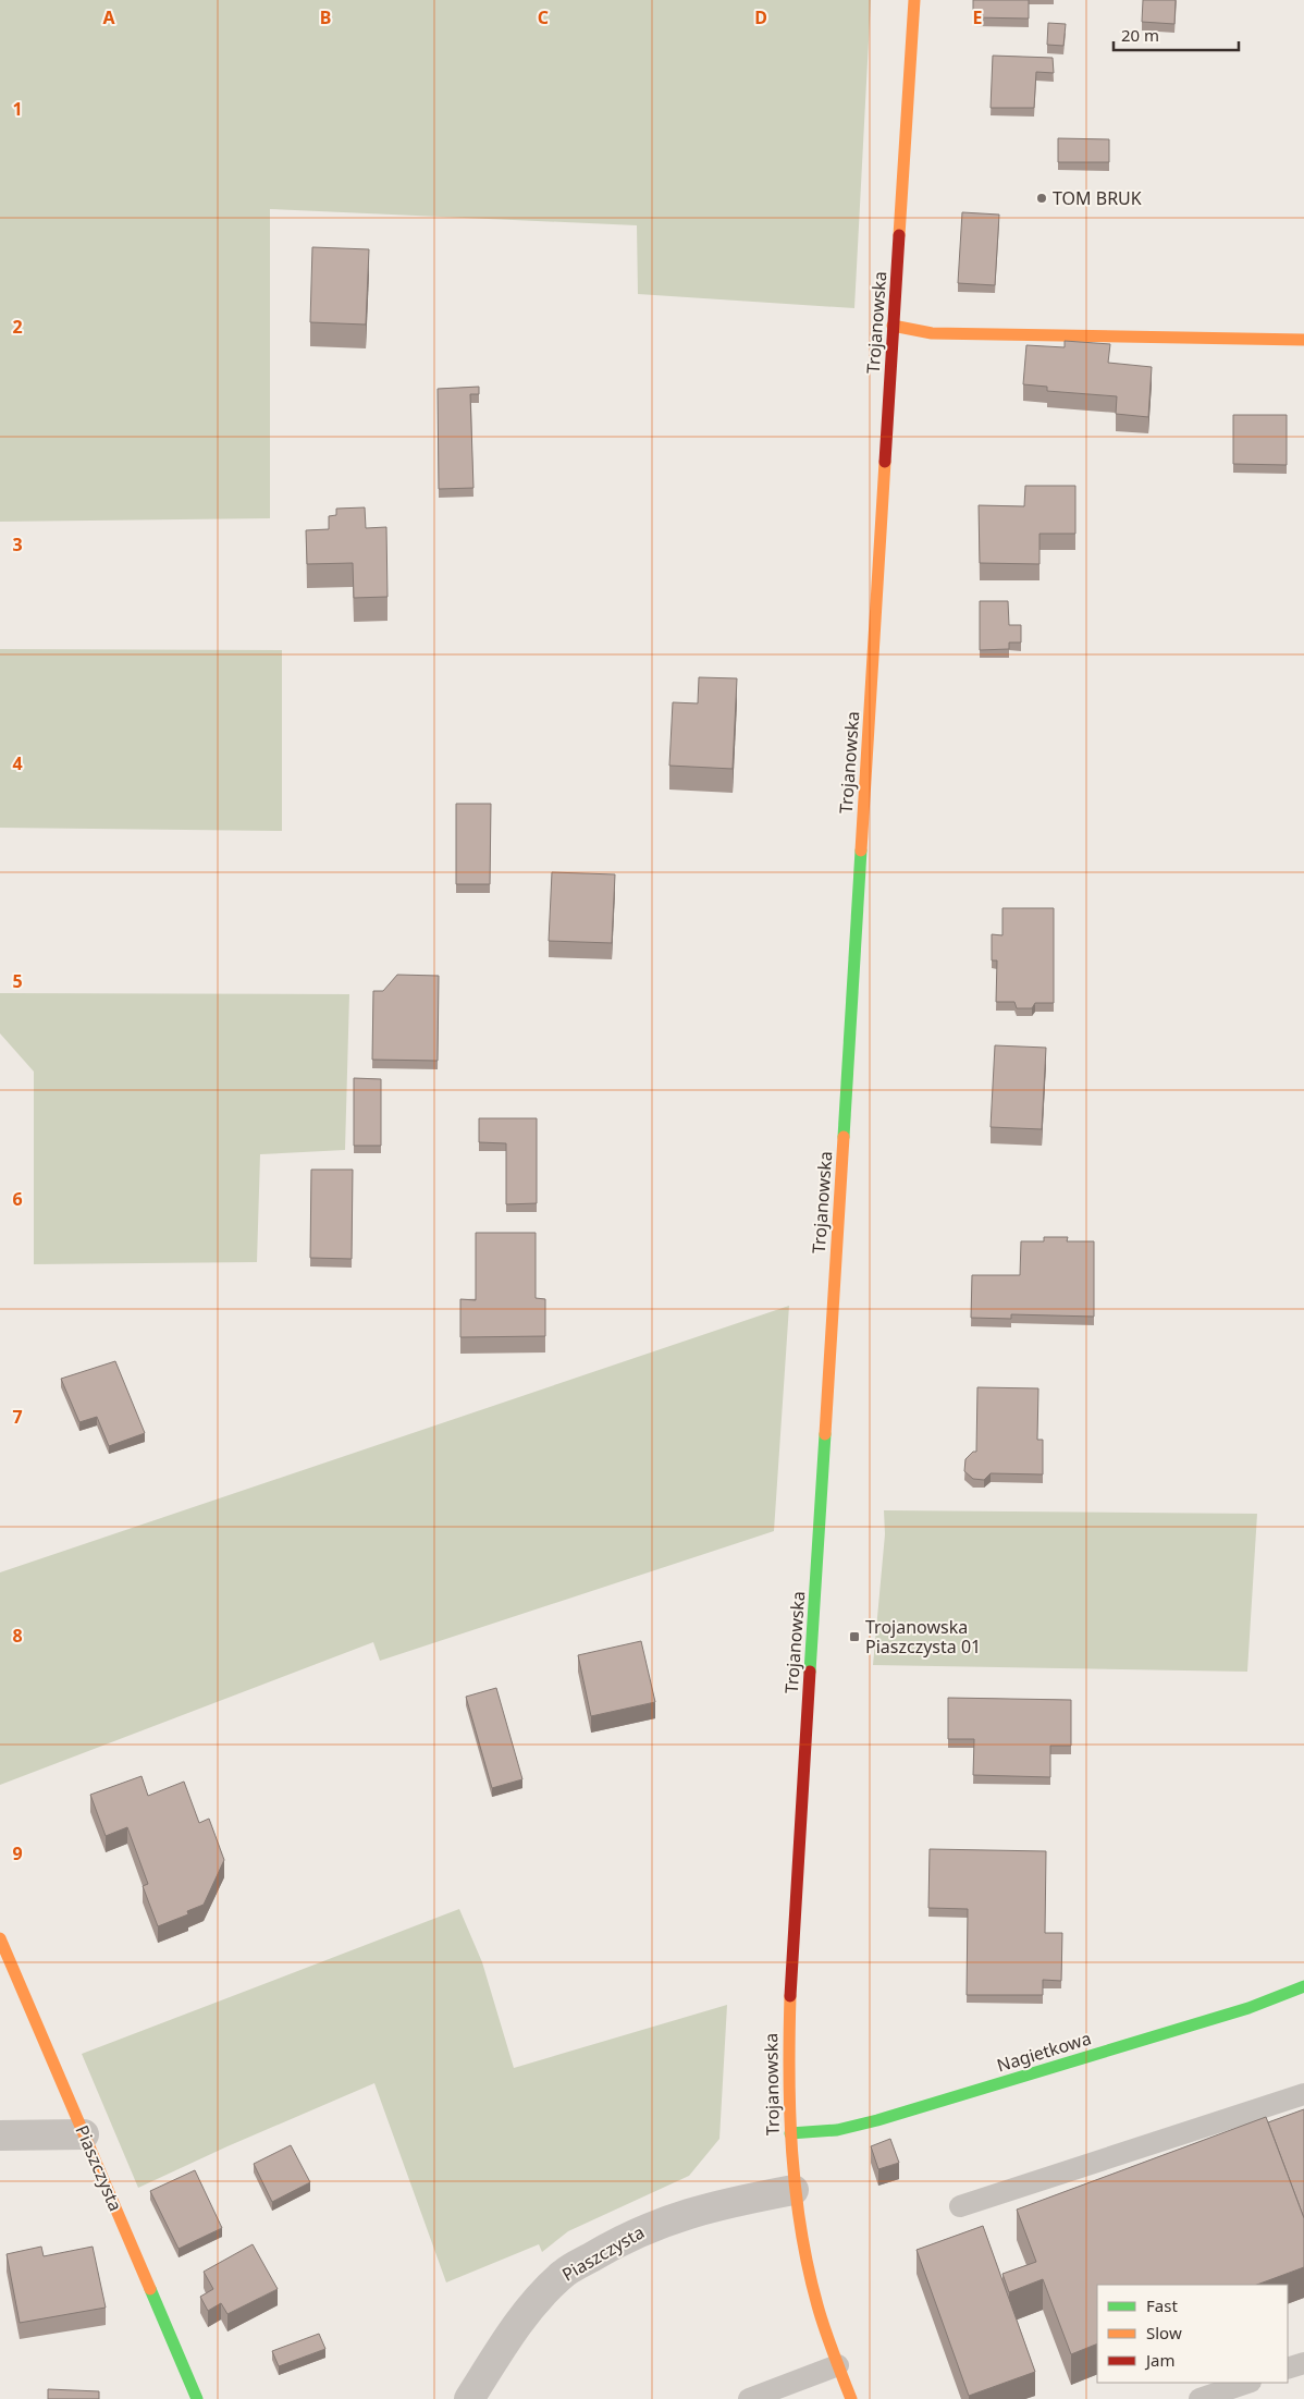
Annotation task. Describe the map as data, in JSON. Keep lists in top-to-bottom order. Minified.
{"streets":{"street":["Trojanowska","Nagietkowa","Piaszczysta"]},"crossings":[["Trojanowska","Nagietkowa"],["Trojanowska","Piaszczysta"]],"places":{"other":["TOM BRUK"],"transit":["Trojanowska Piaszczysta 01"]},"legend":["Fast","Slow","Jam"],"scale_bar":"20 m","grid":{"columns":["A","B","C","D","E"],"rows":["1","2","3","4","5","6","7","8","9"]}}
